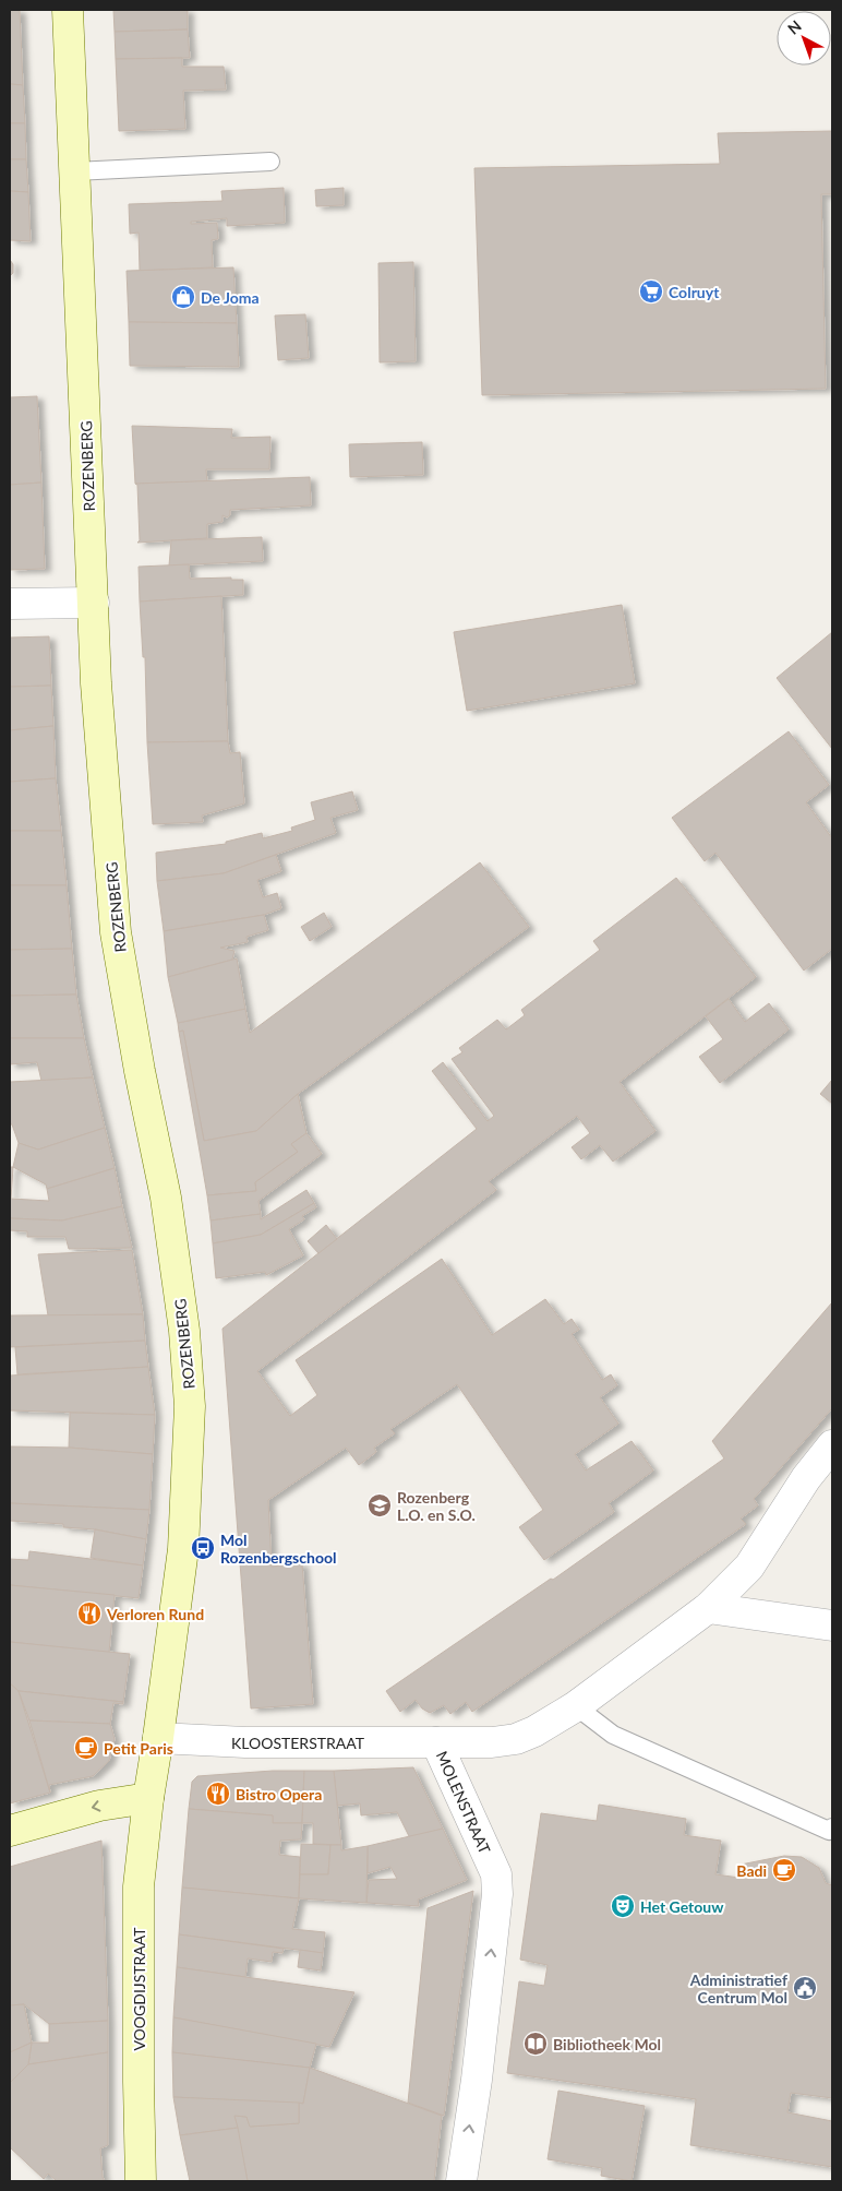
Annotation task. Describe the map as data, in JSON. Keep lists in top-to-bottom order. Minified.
{"streets":{"main road":["ROZENBERG","VOOGDIJSTRAAT"],"street":["KLOOSTERSTRAAT","MOLENSTRAAT"]},"crossings":[["ROZENBERG","KLOOSTERSTRAAT"],["ROZENBERG","VOOGDIJSTRAAT"],["KLOOSTERSTRAAT","MOLENSTRAAT"]],"one_way":["MOLENSTRAAT"],"places":{"supermarket":["Colruyt"],"shop":["De Joma"],"school or university":["Rozenberg L.O. en S.O."],"bus stop":["Mol Rozenbergschool"],"restaurant":["Verloren Rund","Bistro Opera"],"cafe":["Petit Paris","Badi"],"theatre":["Het Getouw"],"public building":["Administratief Centrum Mol"],"library":["Bibliotheek Mol"]},"north":"top left"}
